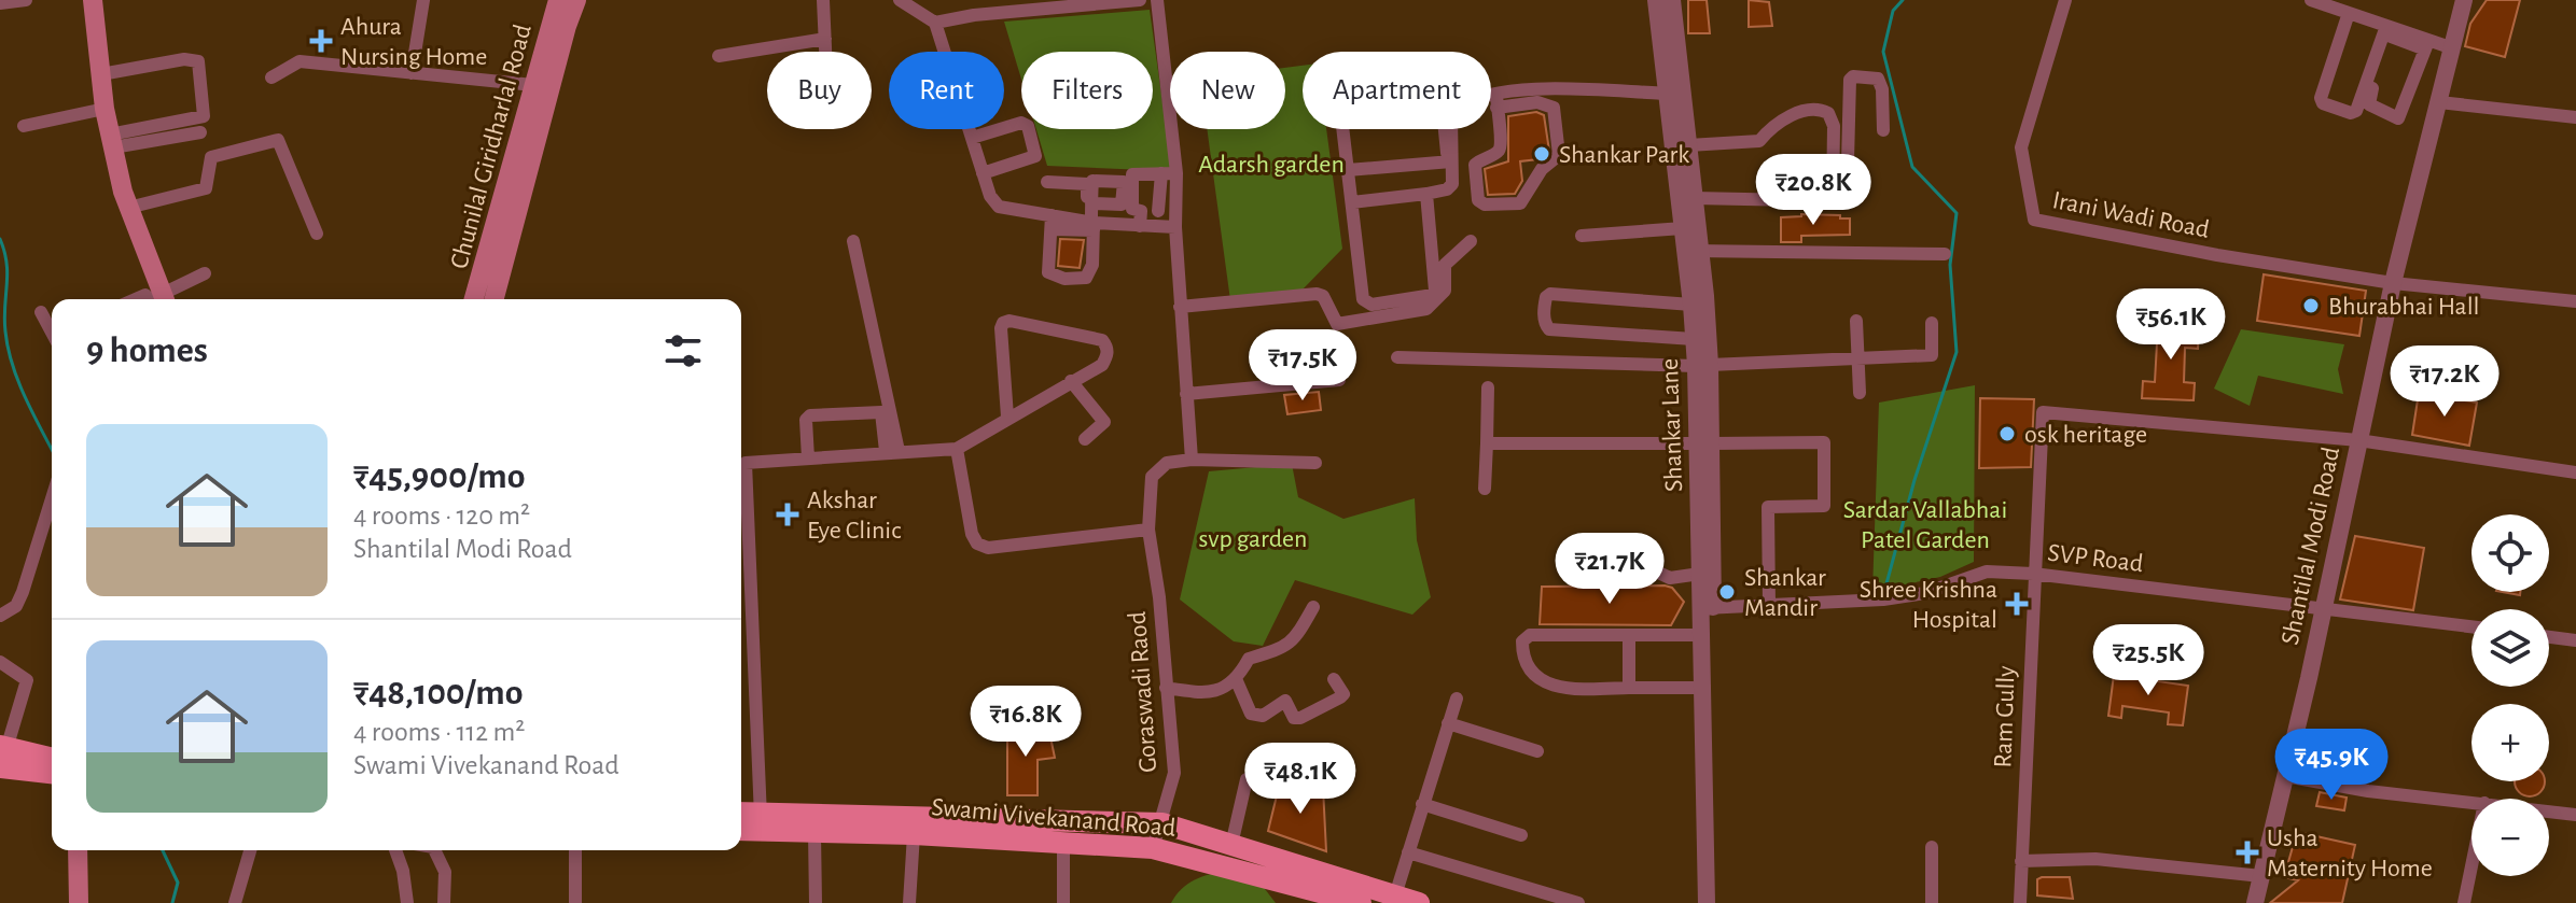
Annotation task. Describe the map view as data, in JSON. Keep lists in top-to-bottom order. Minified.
{"streets":{"main road":["Chunilal Giridharlal Road","Swami Vivekanand Road"],"street":["Irani Wadi Road","Shankar Lane","Shantilal Modi Road","SVP Road","Goraswadi Raod","Ram Gully"]},"crossings":[["Irani Wadi Road","Shantilal Modi Road"],["Shankar Lane","SVP Road"],["Shantilal Modi Road","SVP Road"],["Shantilal Modi Road","Ram Gully"],["SVP Road","Ram Gully"],["Goraswadi Raod","Swami Vivekanand Road"]],"parks":["Adarsh garden","Sardar Vallabhai Patel Garden","svp garden"],"places":{"health":["Ahura Nursing Home","Akshar Eye Clinic","Shree Krishna Hospital","Usha Maternity Home"],"other":["Shankar Park","Bhurabhai Hall","osk heritage","Shankar Mandir"]},"page":{"chip":["Buy","Rent","Filters","New","Apartment"],"price":["₹20.8K","₹56.1K","₹17.5K","₹17.2K","₹21.7K","₹25.5K","₹16.8K","₹45.9K","₹48.1K"],"heading":"9 homes","list":[{"name":"₹45,900/mo","note":"4 rooms · 120 m² · Shantilal Modi Road"},{"name":"₹48,100/mo","note":"4 rooms · 112 m² · Swami Vivekanand Road"}],"map_buttons":["+","−"]}}
